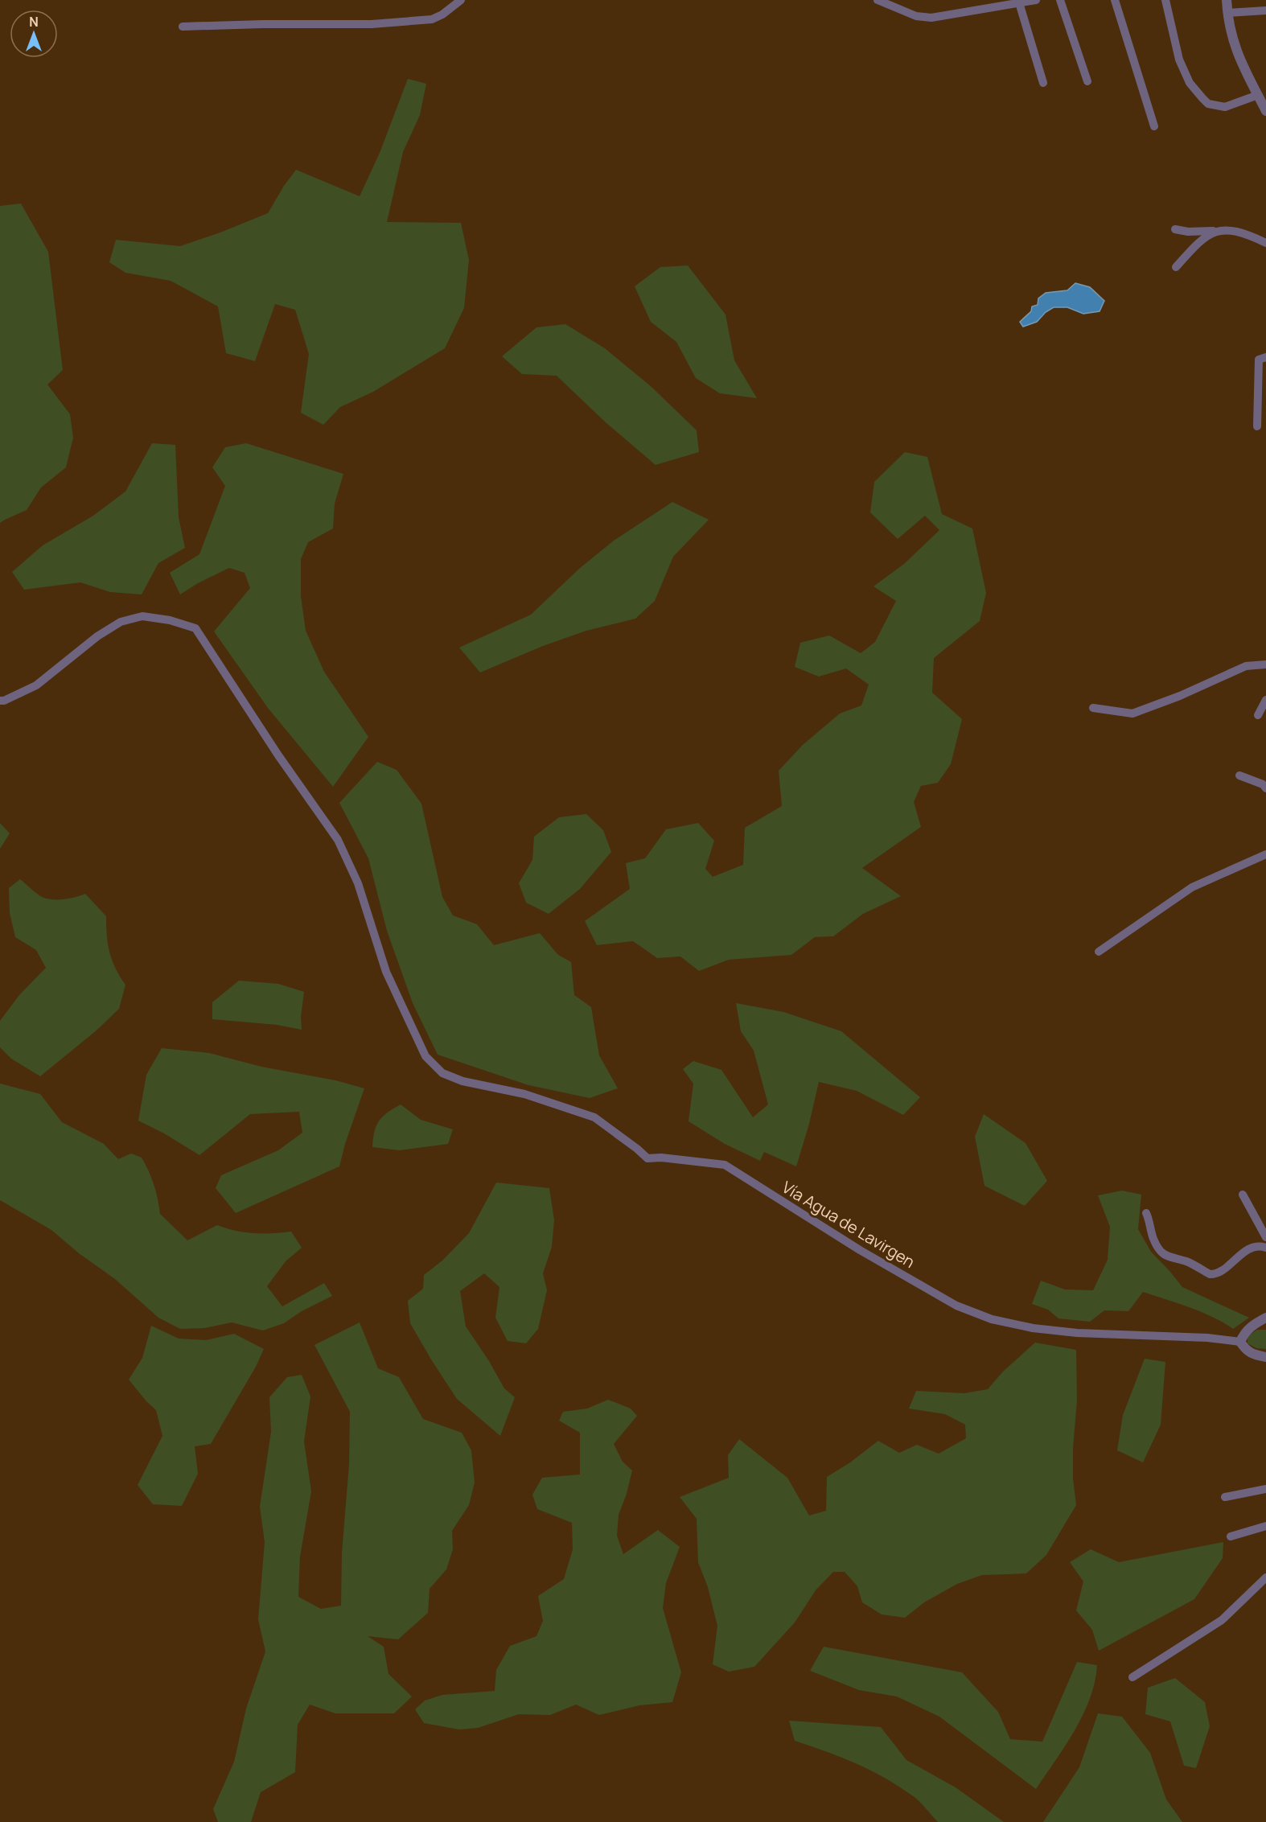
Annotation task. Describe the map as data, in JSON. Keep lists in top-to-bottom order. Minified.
{"streets":{"street":["Vía Agua de Lavirgen"]},"north":"top"}
